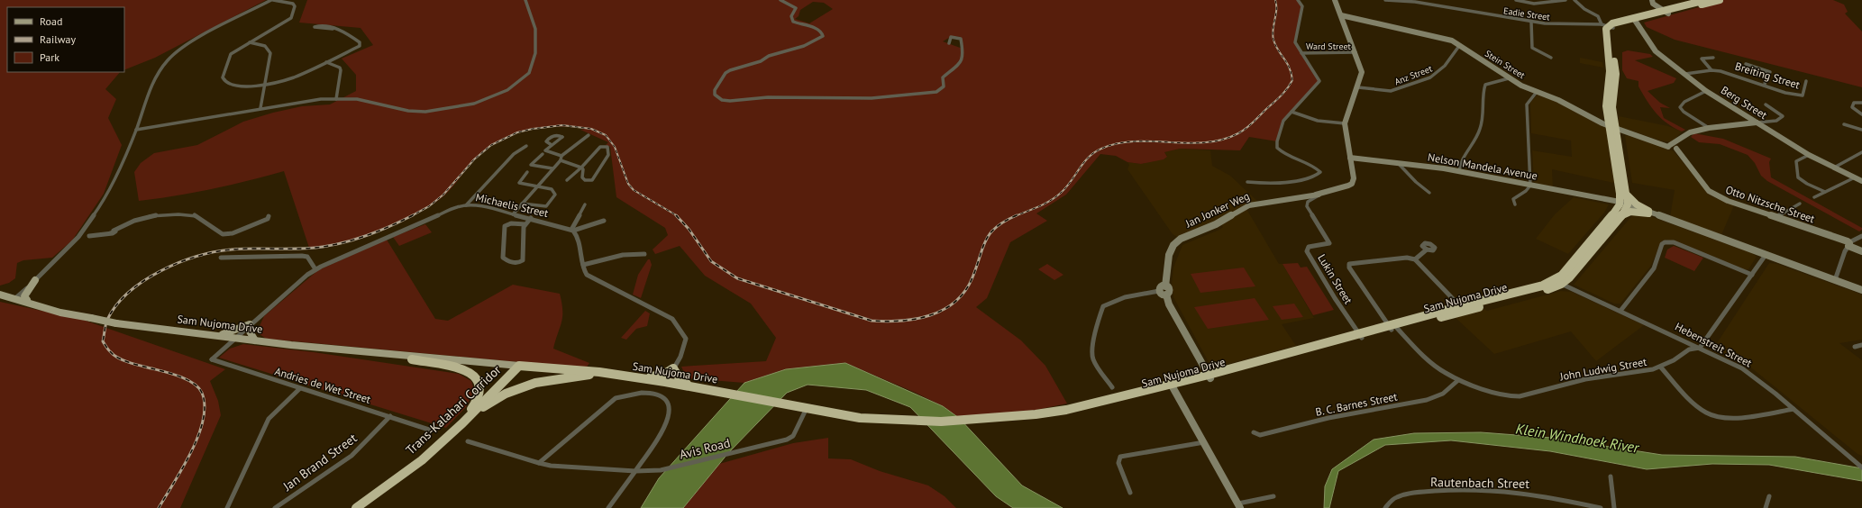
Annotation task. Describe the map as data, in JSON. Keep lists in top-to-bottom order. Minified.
{"streets":{"highway":["Sam Nujoma Drive","Trans-Kalahari Corridor"],"main road":["Stein Street","Berg Street","Nelson Mandela Avenue","Otto Nitzsche Street","Jan Jonker Weg"],"street":["Eadie Street","Ward Street","Anz Street","Breiting Street","Michaelis Street","Lukin Street","Hebenstreit Street","John Ludwig Street","Andries de Wet Street","B. C. Barnes Street","Avis Road","Jan Brand Street","Rautenbach Street"]},"crossings":[["Stein Street","Anz Street"],["Stein Street","Otto Nitzsche Street"],["Breiting Street","Berg Street"],["Nelson Mandela Avenue","Sam Nujoma Drive"],["Michaelis Street","Sam Nujoma Drive"],["Michaelis Street","Andries de Wet Street"],["Jan Jonker Weg","Lukin Street"],["Jan Jonker Weg","Sam Nujoma Drive"],["Lukin Street","Sam Nujoma Drive"],["Sam Nujoma Drive","Hebenstreit Street"],["Sam Nujoma Drive","John Ludwig Street"],["Sam Nujoma Drive","Trans-Kalahari Corridor"],["Sam Nujoma Drive","Avis Road"],["Hebenstreit Street","John Ludwig Street"],["John Ludwig Street","B. C. Barnes Street"],["Andries de Wet Street","Jan Brand Street"]],"water":["Klein Windhoek River"],"legend":["Road","Railway","Park"]}
